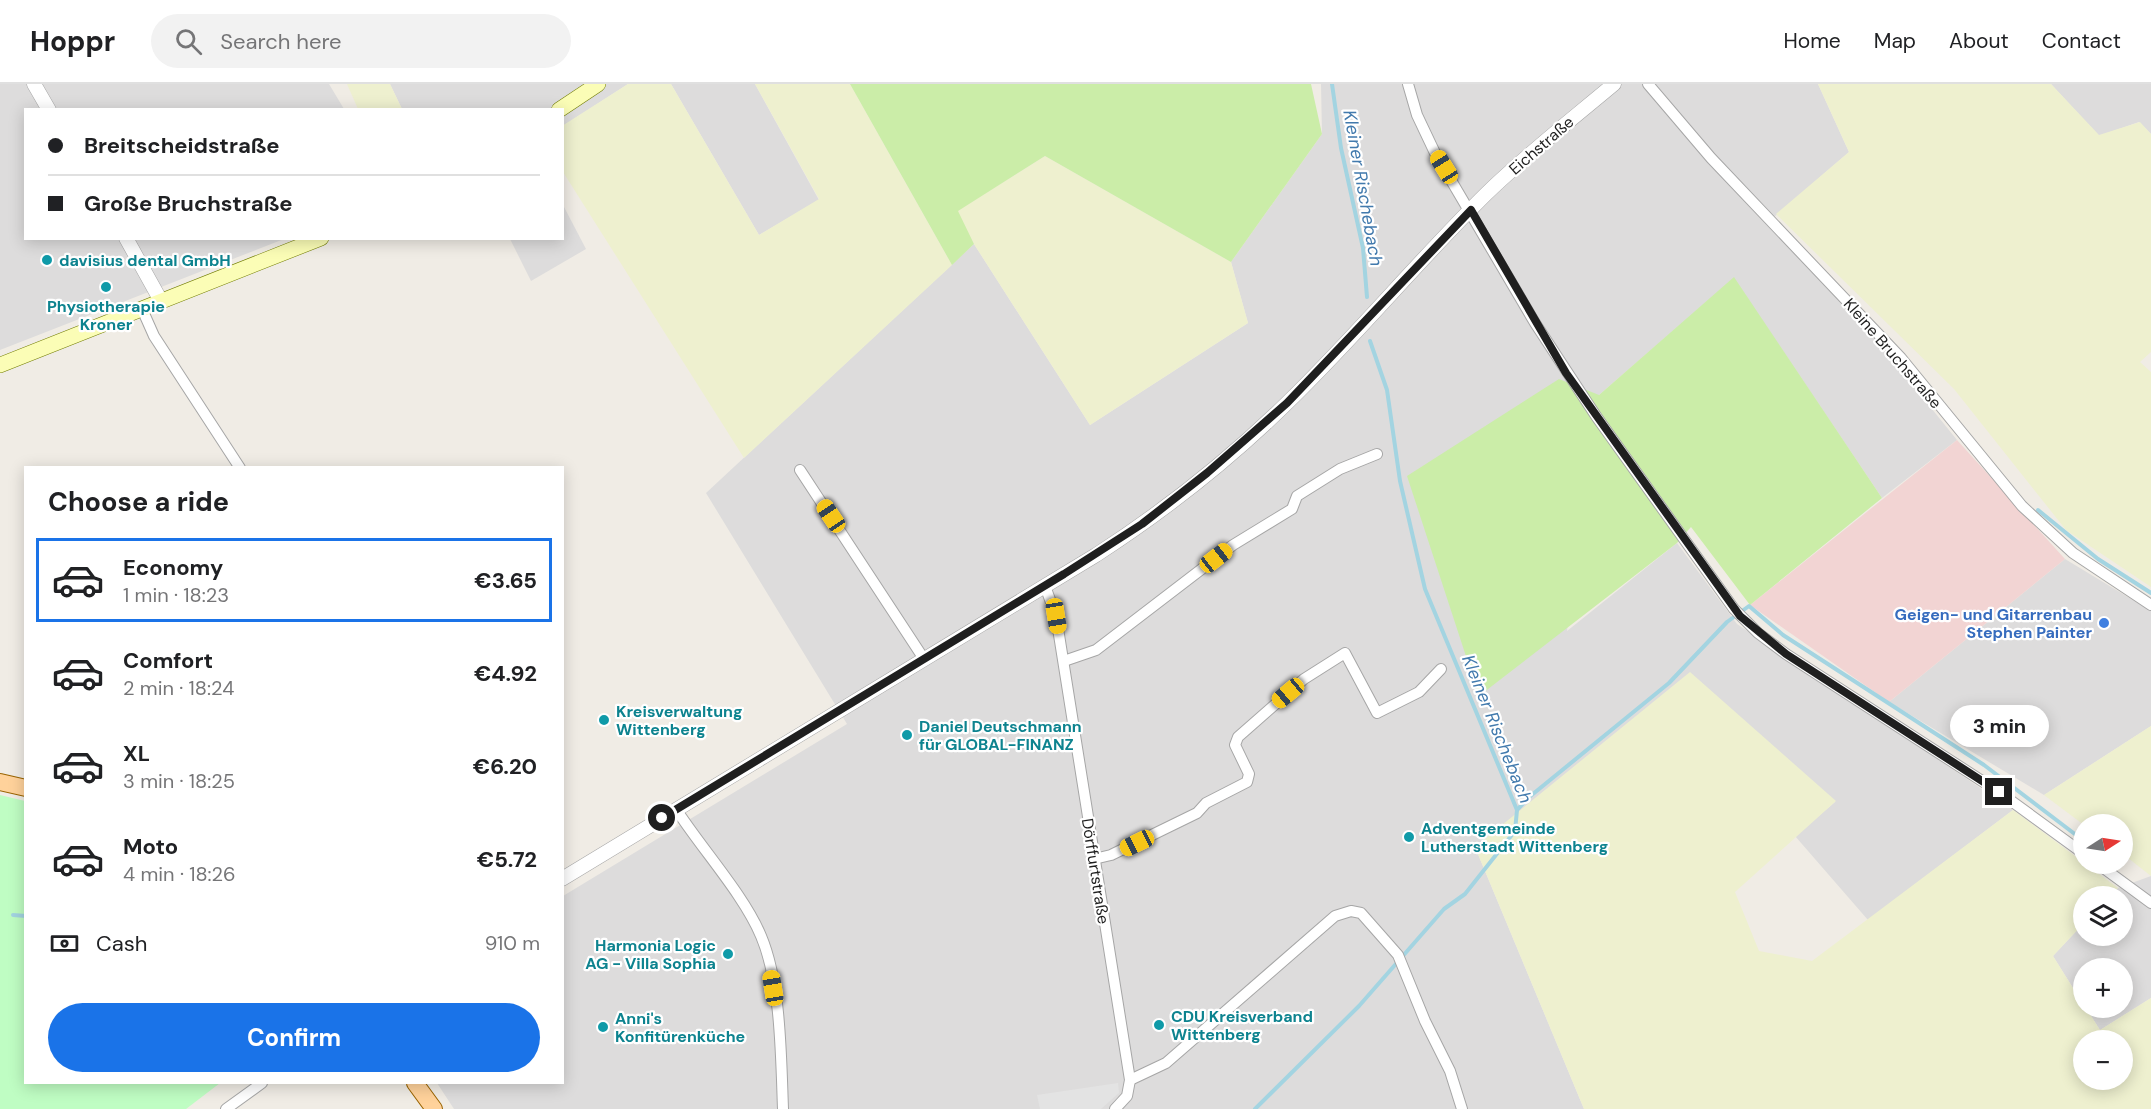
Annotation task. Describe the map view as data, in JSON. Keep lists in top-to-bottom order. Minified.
{"streets":{"street":["Eichstraße","Kleine Bruchstraße","Dörffurtstraße"]},"crossings":[["Eichstraße","Dörffurtstraße"]],"water":["Kleiner Rischebach"],"places":["davisius dental GmbH","Physiotherapie Kroner","Geigen- und Gitarrenbau Stephen Painter","Kreisverwaltung Wittenberg","Daniel Deutschmann für GLOBAL-FINANZ","Adventgemeinde Lutherstadt Wittenberg","Harmonia Logic AG - Villa Sophia","CDU Kreisverband Wittenberg","Anni's Konfitürenküche"],"north":"right","page":{"header":"Hoppr","search":"Search here","nav":["Home","Map","About","Contact"],"banner":["Breitscheidstraße","Große Bruchstraße"],"heading":"Choose a ride","list":[{"name":"Economy","note":"1 min · 18:23","value":"€3.65"},{"name":"Comfort","note":"2 min · 18:24","value":"€4.92"},{"name":"XL","note":"3 min · 18:25","value":"€6.20"},{"name":"Moto","note":"4 min · 18:26","value":"€5.72"}],"bubble":"3 min","map_buttons":["+","−"],"pay":["Cash","910 m"],"buttons":"Confirm"}}
